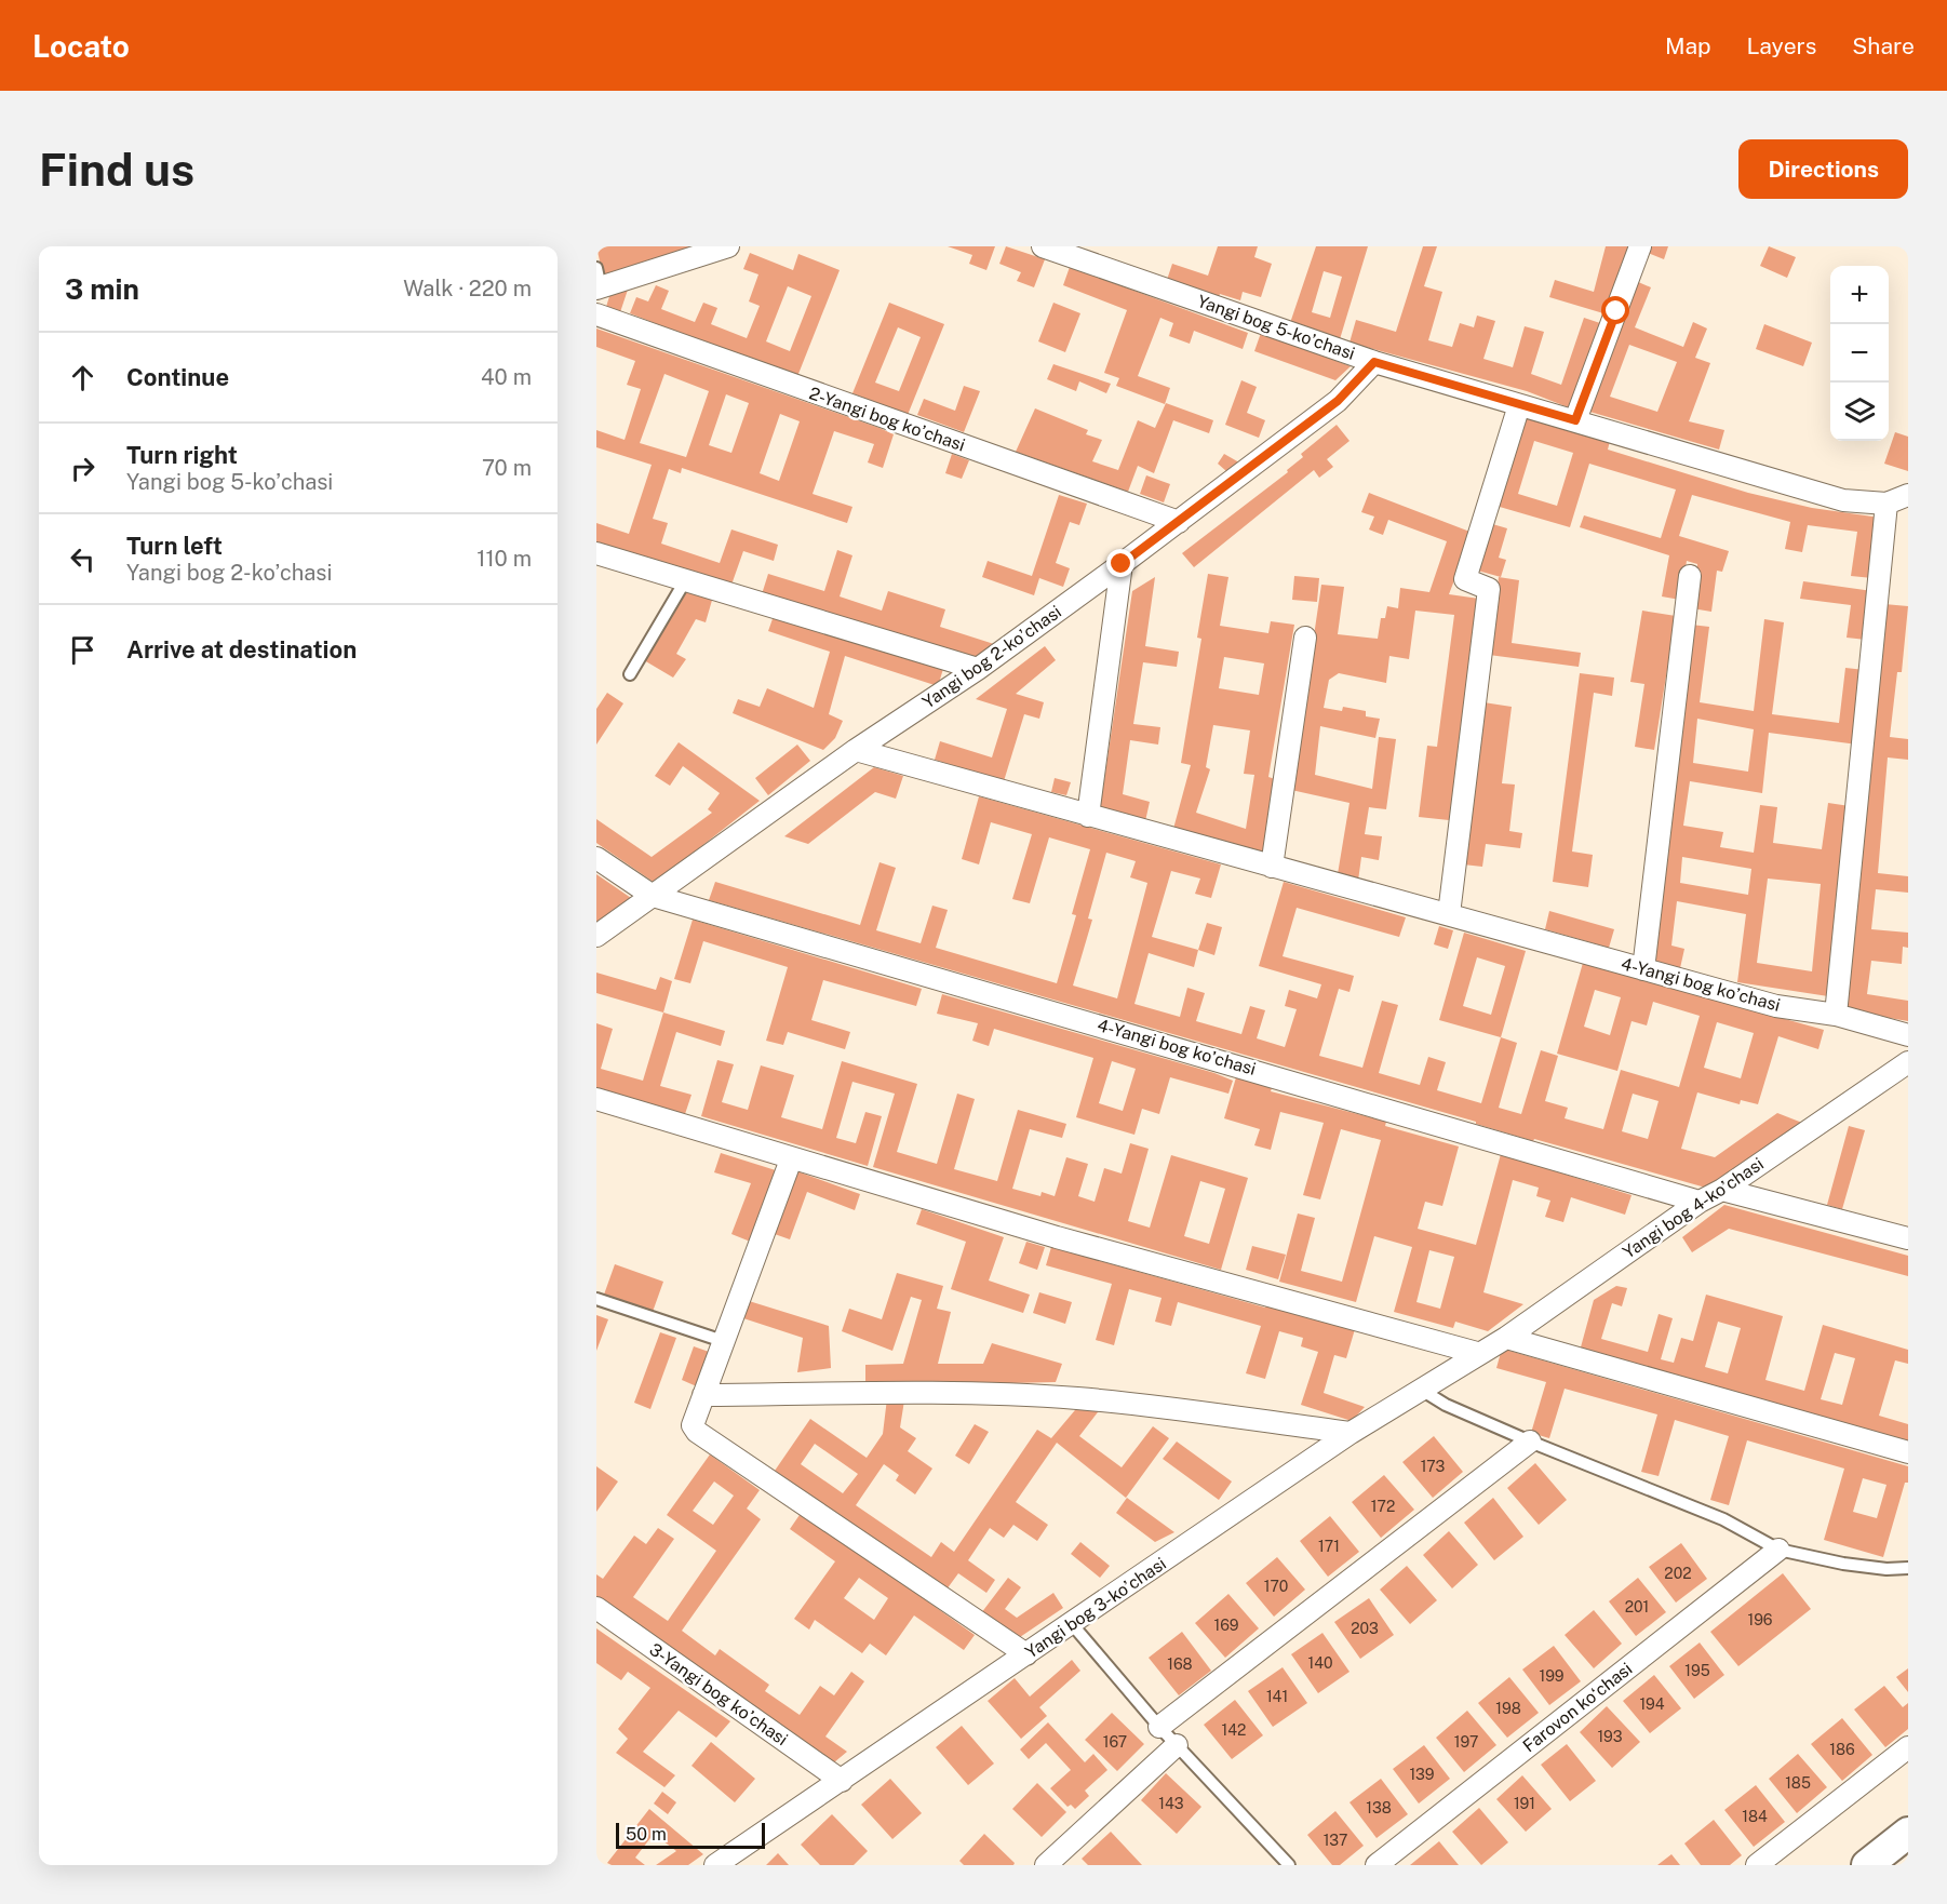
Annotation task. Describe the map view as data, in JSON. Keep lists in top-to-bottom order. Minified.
{"streets":{"street":["Yangi bog 5-koʼchasi","2-Yangi bog koʼchasi","Yangi bog 2-koʼchasi","4-Yangi bog koʼchasi","Yangi bog 4-koʼchasi","Yangi bog 3-koʼchasi","3-Yangi bog koʼchasi","Farovon koʻchasi"]},"crossings":[["Yangi bog 5-koʼchasi","Yangi bog 2-koʼchasi"],["2-Yangi bog koʼchasi","Yangi bog 2-koʼchasi"],["Yangi bog 2-koʼchasi","4-Yangi bog koʼchasi"],["4-Yangi bog koʼchasi","Yangi bog 4-koʼchasi"],["Yangi bog 4-koʼchasi","Yangi bog 3-koʼchasi"],["Yangi bog 3-koʼchasi","3-Yangi bog koʼchasi"]],"house_numbers":["173","172","171","202","170","201","196","169","203","140","168","195","199","141","194","198","142","193","167","197","186","139","185","143","191","138","184","137"],"scale_bar":"50 m","page":{"header":"Locato","nav":["Map","Layers","Share"],"buttons":"Directions","title":"Find us","heading":["3 min","Walk · 220 m"],"map_buttons":["+","−"],"list":[["Continue","40 m"],["Turn right","Yangi bog 5-koʼchasi","70 m"],["Turn left","Yangi bog 2-koʼchasi","110 m"],"Arrive at destination"],"scale":"50 m"}}
